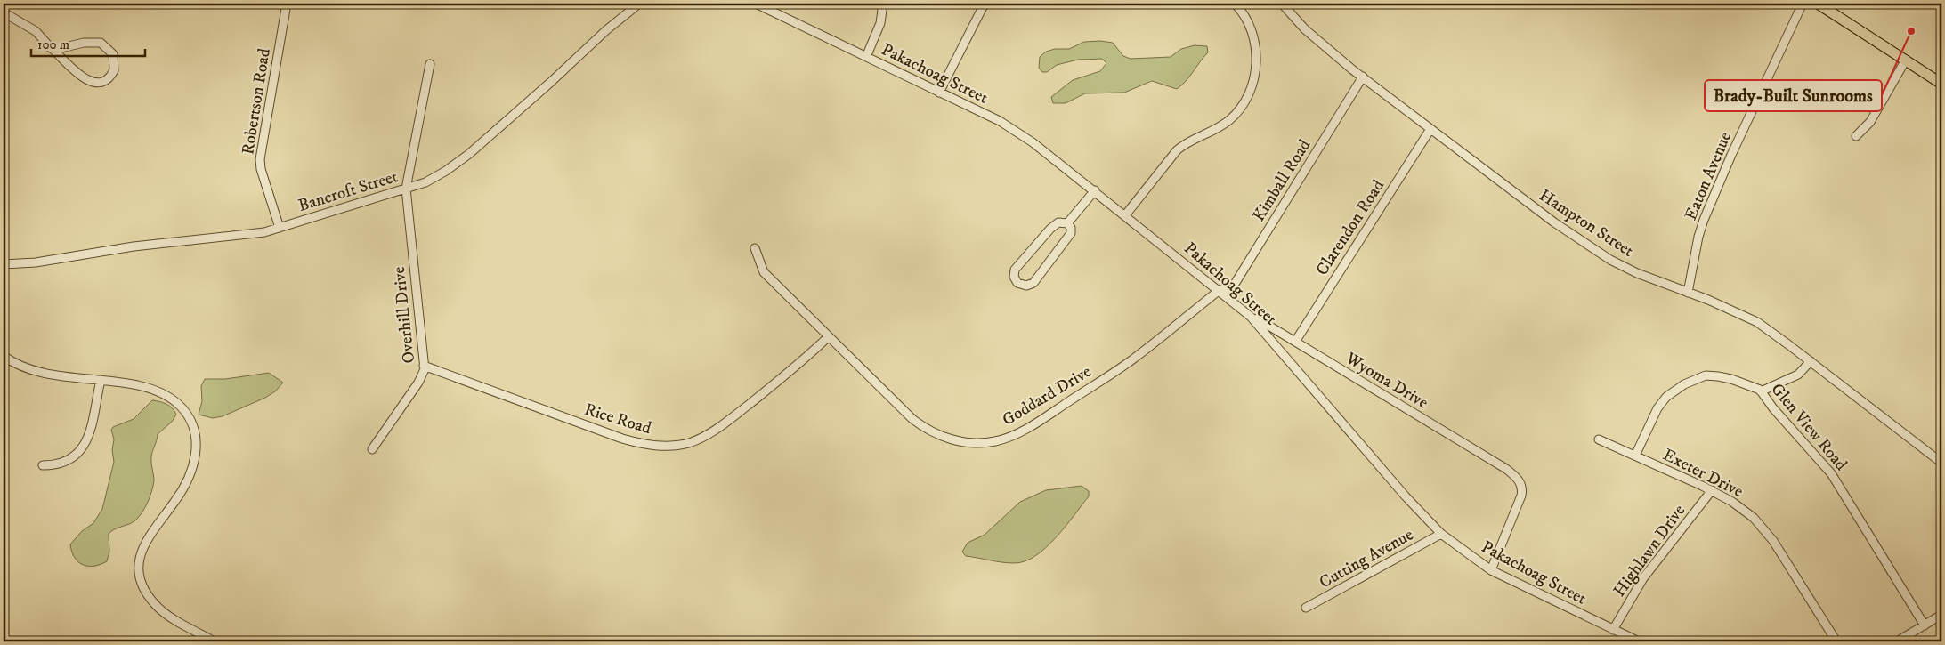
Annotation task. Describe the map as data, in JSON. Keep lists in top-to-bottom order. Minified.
{"streets":{"street":["Pakachoag Street","Robertson Road","Eaton Avenue","Kimball Road","Bancroft Street","Hampton Street","Clarendon Road","Overhill Drive","Wyoma Drive","Goddard Drive","Rice Road","Glen View Road","Exeter Drive","Highlawn Drive","Cutting Avenue"]},"crossings":[["Pakachoag Street","Kimball Road"],["Pakachoag Street","Wyoma Drive"],["Pakachoag Street","Goddard Drive"],["Pakachoag Street","Highlawn Drive"],["Pakachoag Street","Cutting Avenue"],["Robertson Road","Bancroft Street"],["Eaton Avenue","Hampton Street"],["Kimball Road","Hampton Street"],["Kimball Road","Goddard Drive"],["Bancroft Street","Overhill Drive"],["Hampton Street","Clarendon Road"],["Clarendon Road","Wyoma Drive"],["Overhill Drive","Rice Road"],["Goddard Drive","Rice Road"],["Glen View Road","Exeter Drive"],["Exeter Drive","Highlawn Drive"]],"places":["Brady-Built Sunrooms"],"scale_bar":"100 m"}
